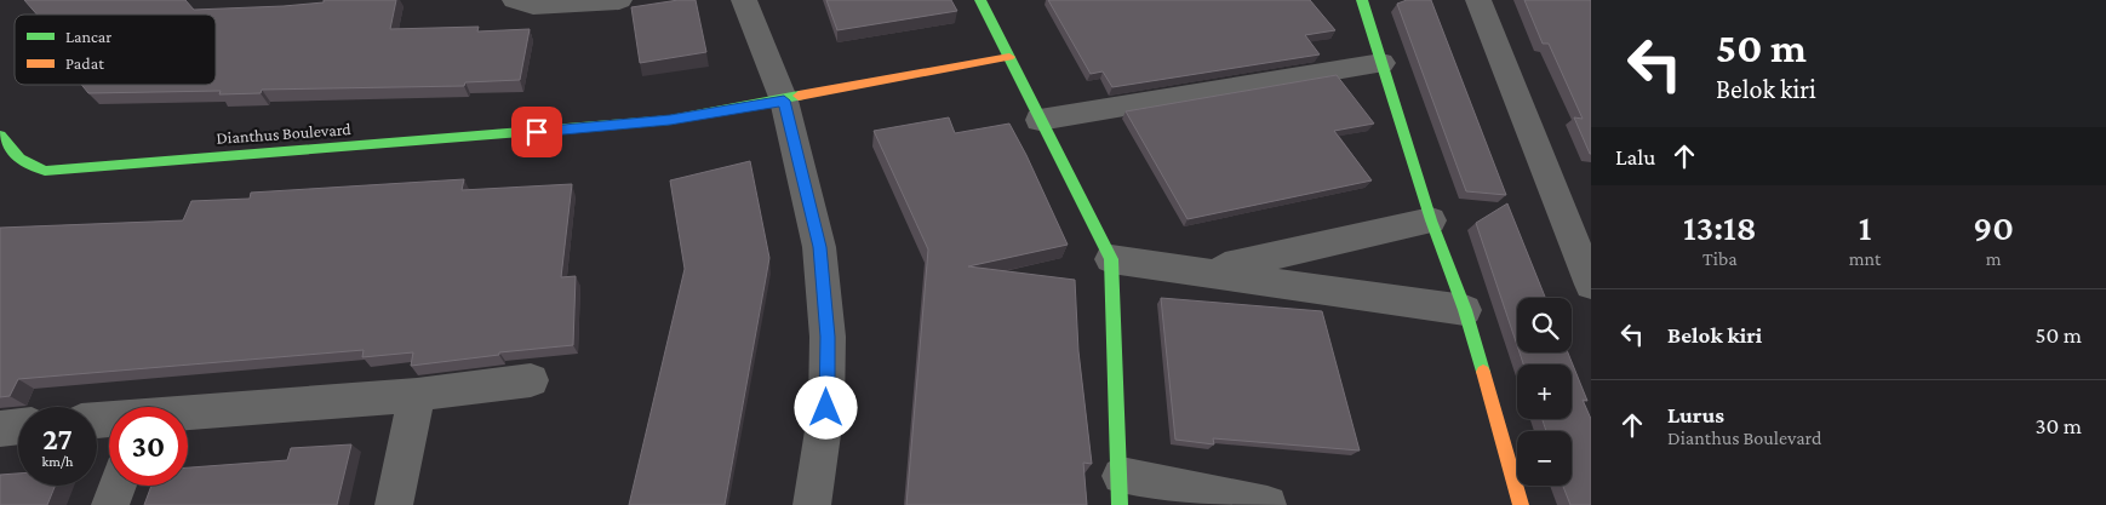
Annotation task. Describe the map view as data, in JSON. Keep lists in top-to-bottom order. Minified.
{"streets":{"street":["Dianthus Boulevard"]},"legend":["Lancar","Padat"],"page":{"turn":["50 m","Belok kiri"],"then":"Lalu","eta":["13:18","Tiba","1","mnt","90","m"],"list":[{"name":"Belok kiri","value":"50 m"},{"name":"Lurus","note":"Dianthus Boulevard","value":"30 m"}],"map_buttons":["+","−"],"speed":"27 km/h","limit":"30"}}
